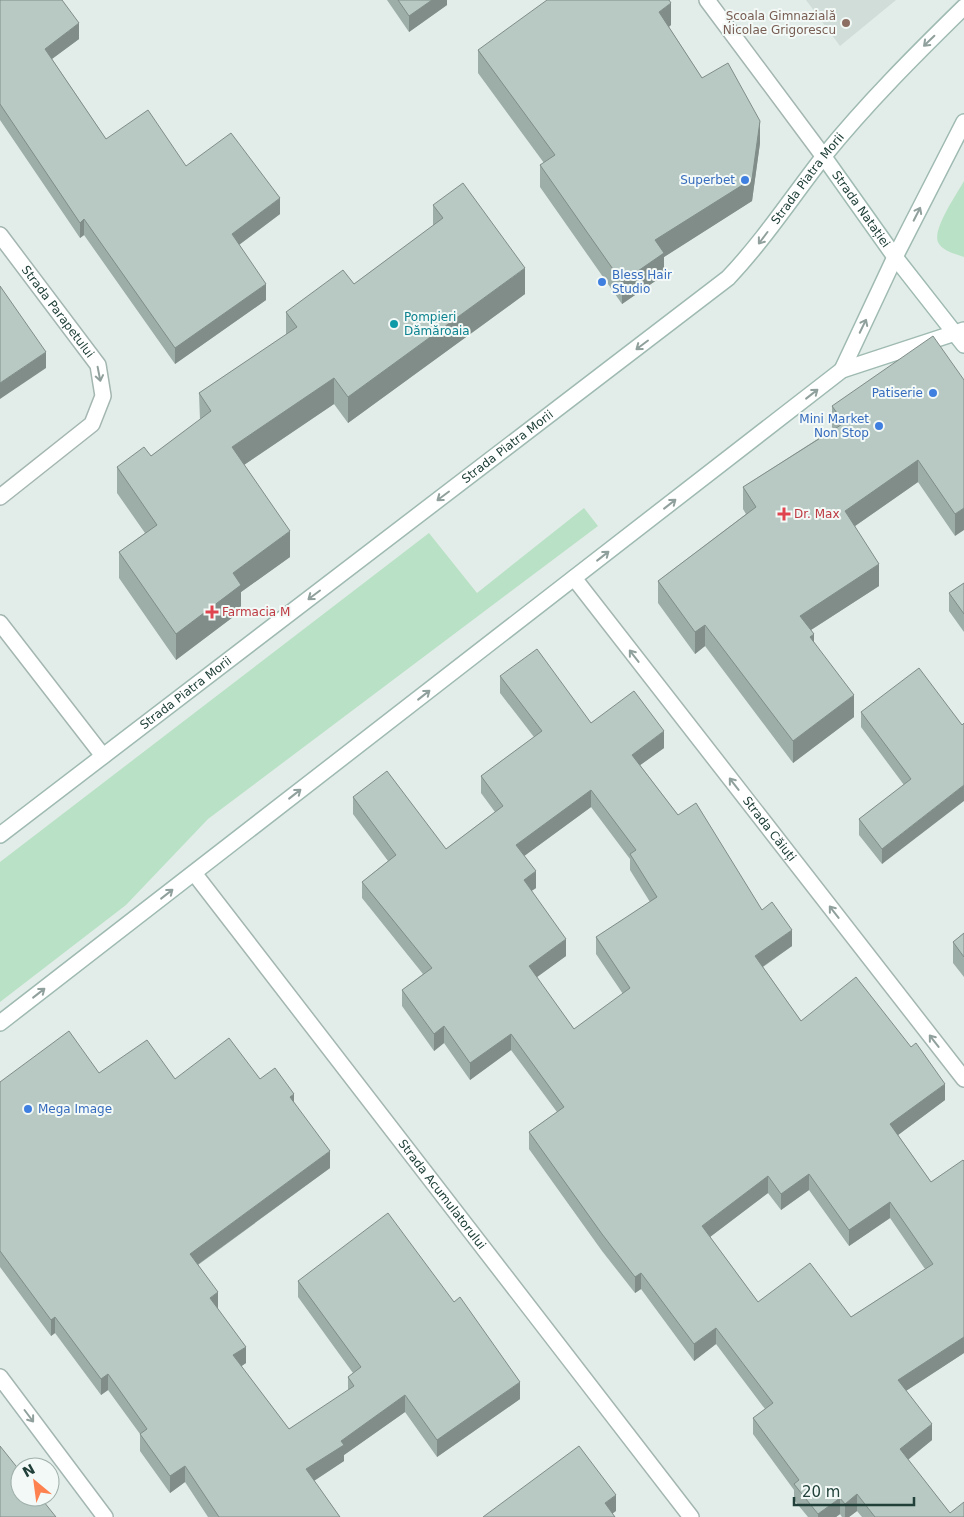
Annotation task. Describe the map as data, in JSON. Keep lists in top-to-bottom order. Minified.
{"streets":{"street":["Strada Piatra Morii","Strada Natației","Strada Parapetului","Strada Căiuți","Strada Acumulatorului"]},"crossings":[["Strada Piatra Morii","Strada Natației"]],"one_way":["Strada Piatra Morii","Strada Căiuți"],"places":{"other":["Școala Gimnazială Nicolae Grigorescu","Superbet","Bless Hair Studio","Pompieri Dămăroaia","Patiserie","Mini Market Non Stop","Mega Image"],"health":["Dr. Max","Farmacia M"]},"scale_bar":"20 m","north":"top left"}
